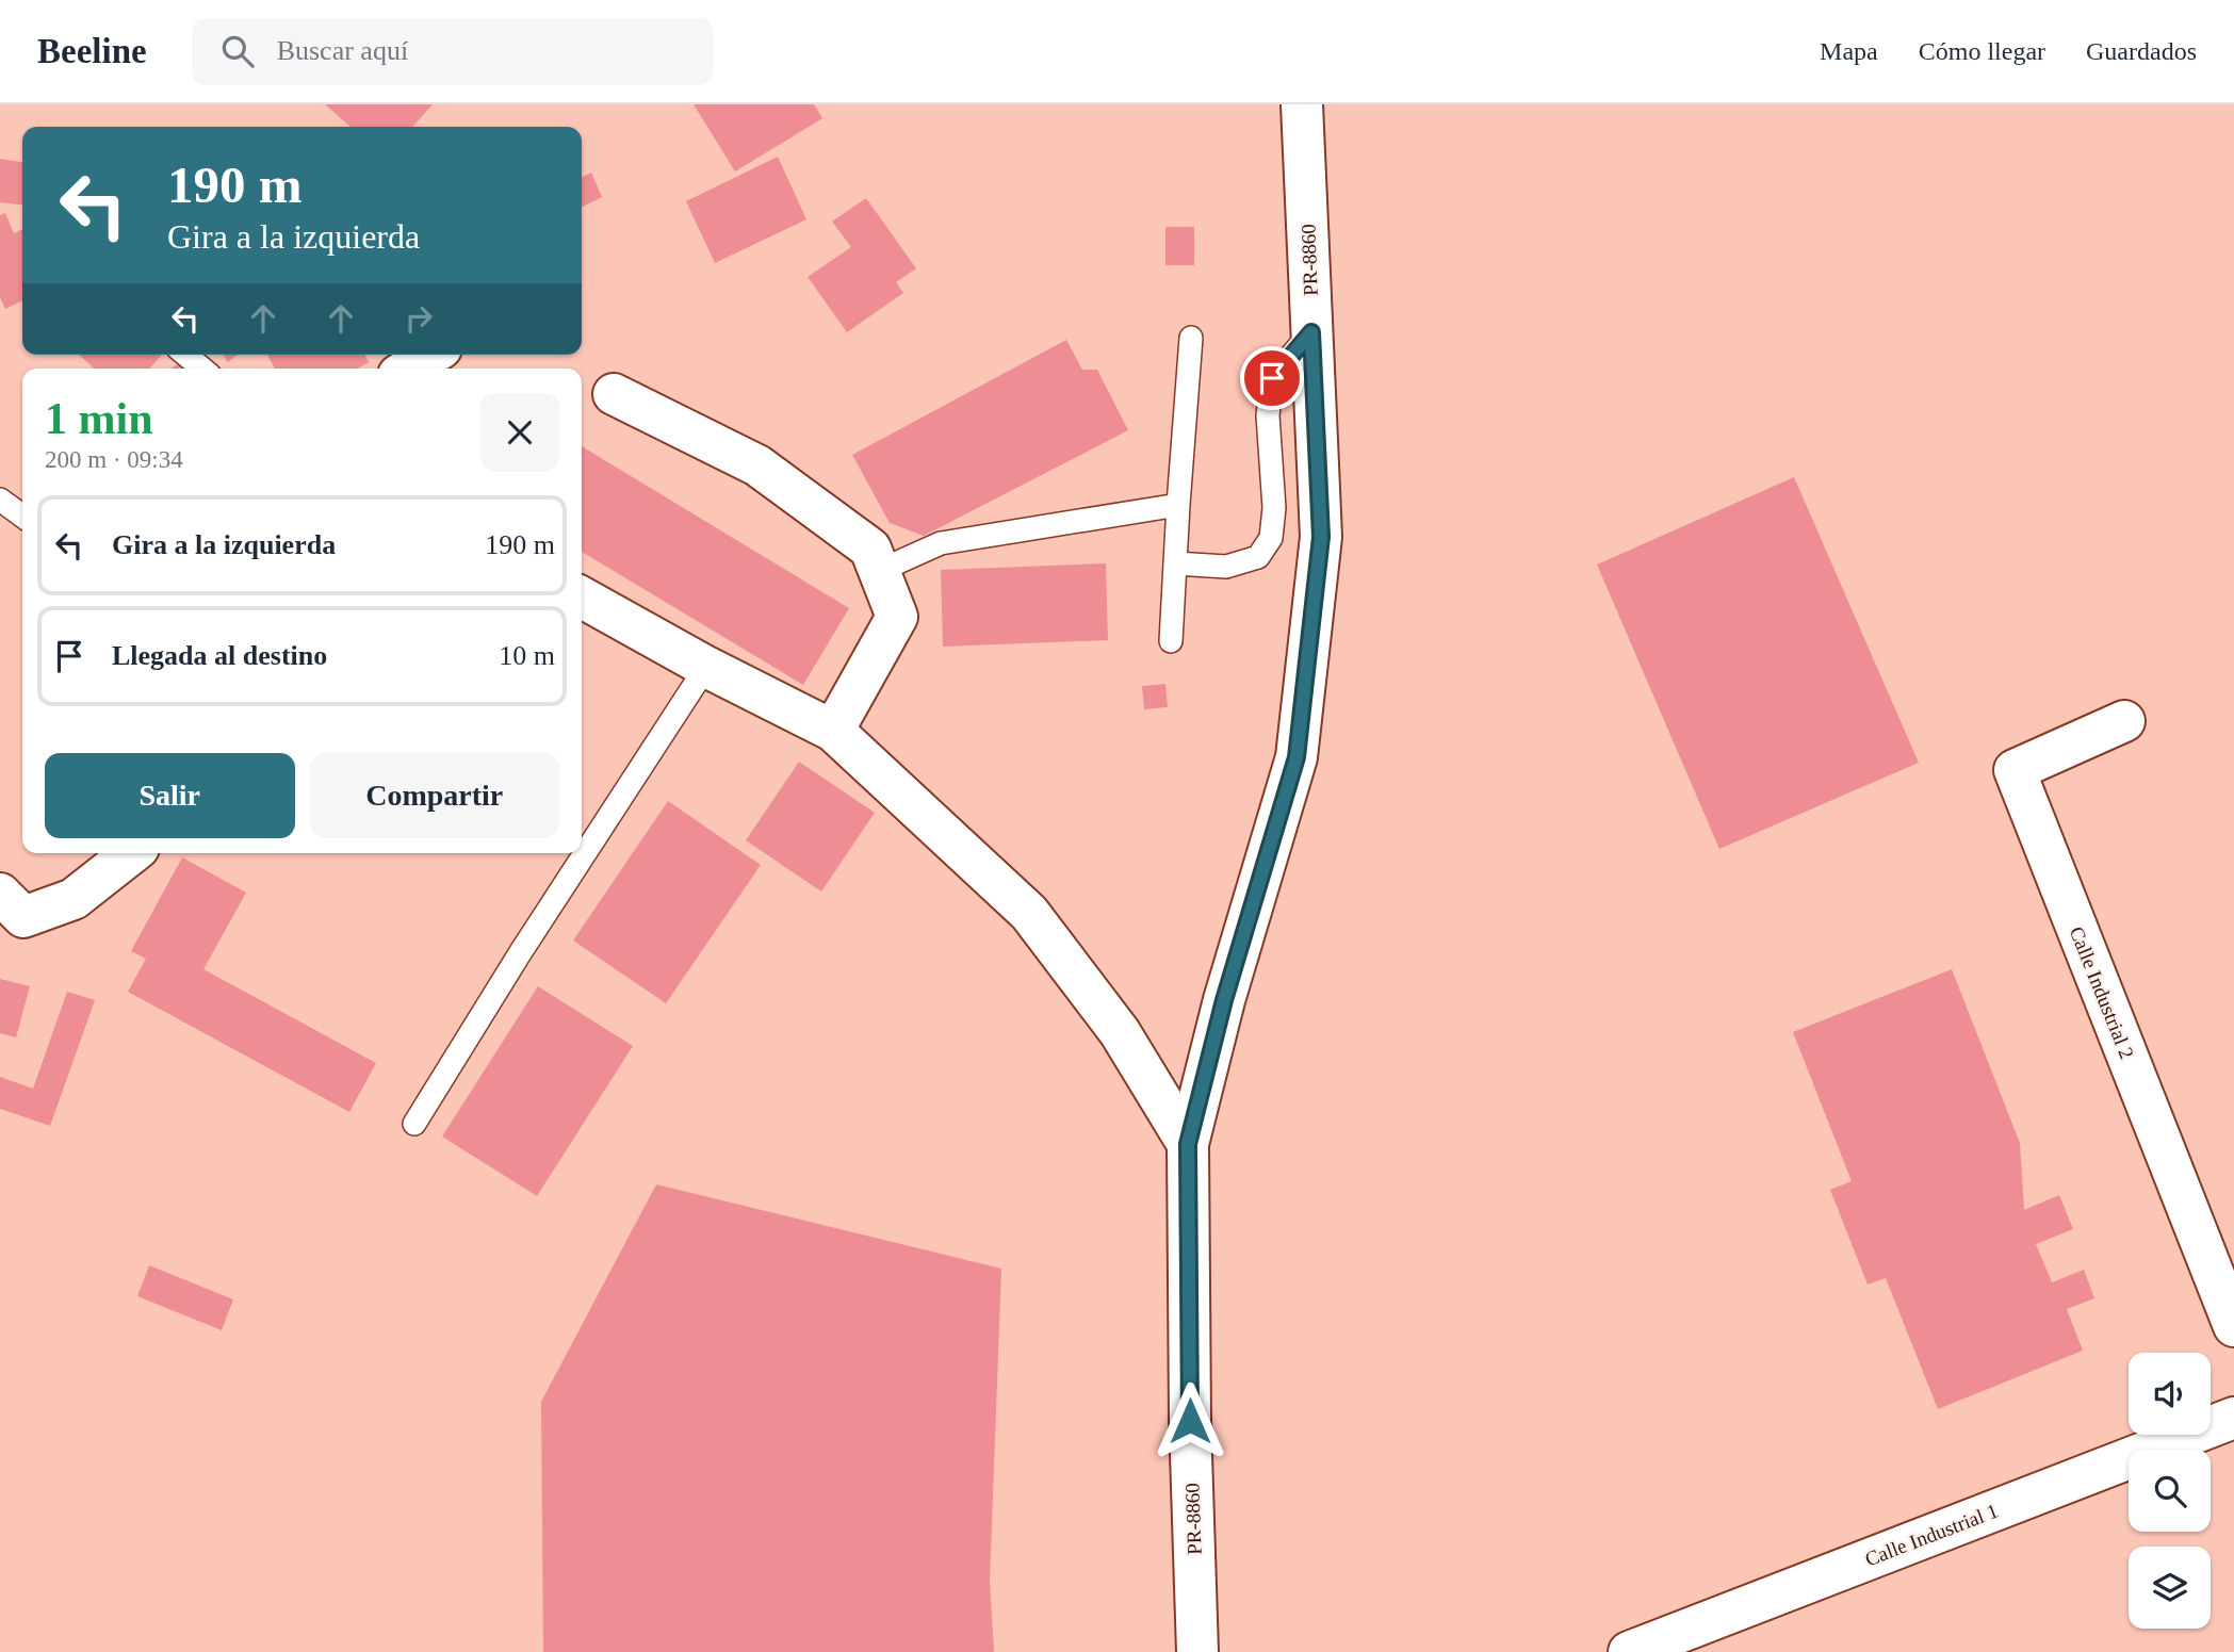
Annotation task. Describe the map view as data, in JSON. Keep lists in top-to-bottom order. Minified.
{"streets":{"street":["PR-8860","Calle Industrial 2","Calle Industrial 1"]},"page":{"header":"Beeline","search":"Buscar aquí","nav":["Mapa","Cómo llegar","Guardados"],"turn":["190 m","Gira a la izquierda"],"heading":["1 min","200 m · 09:34"],"list":[{"name":"Gira a la izquierda","value":"190 m"},{"name":"Llegada al destino","value":"10 m"}],"buttons":["Salir","Compartir"]}}
